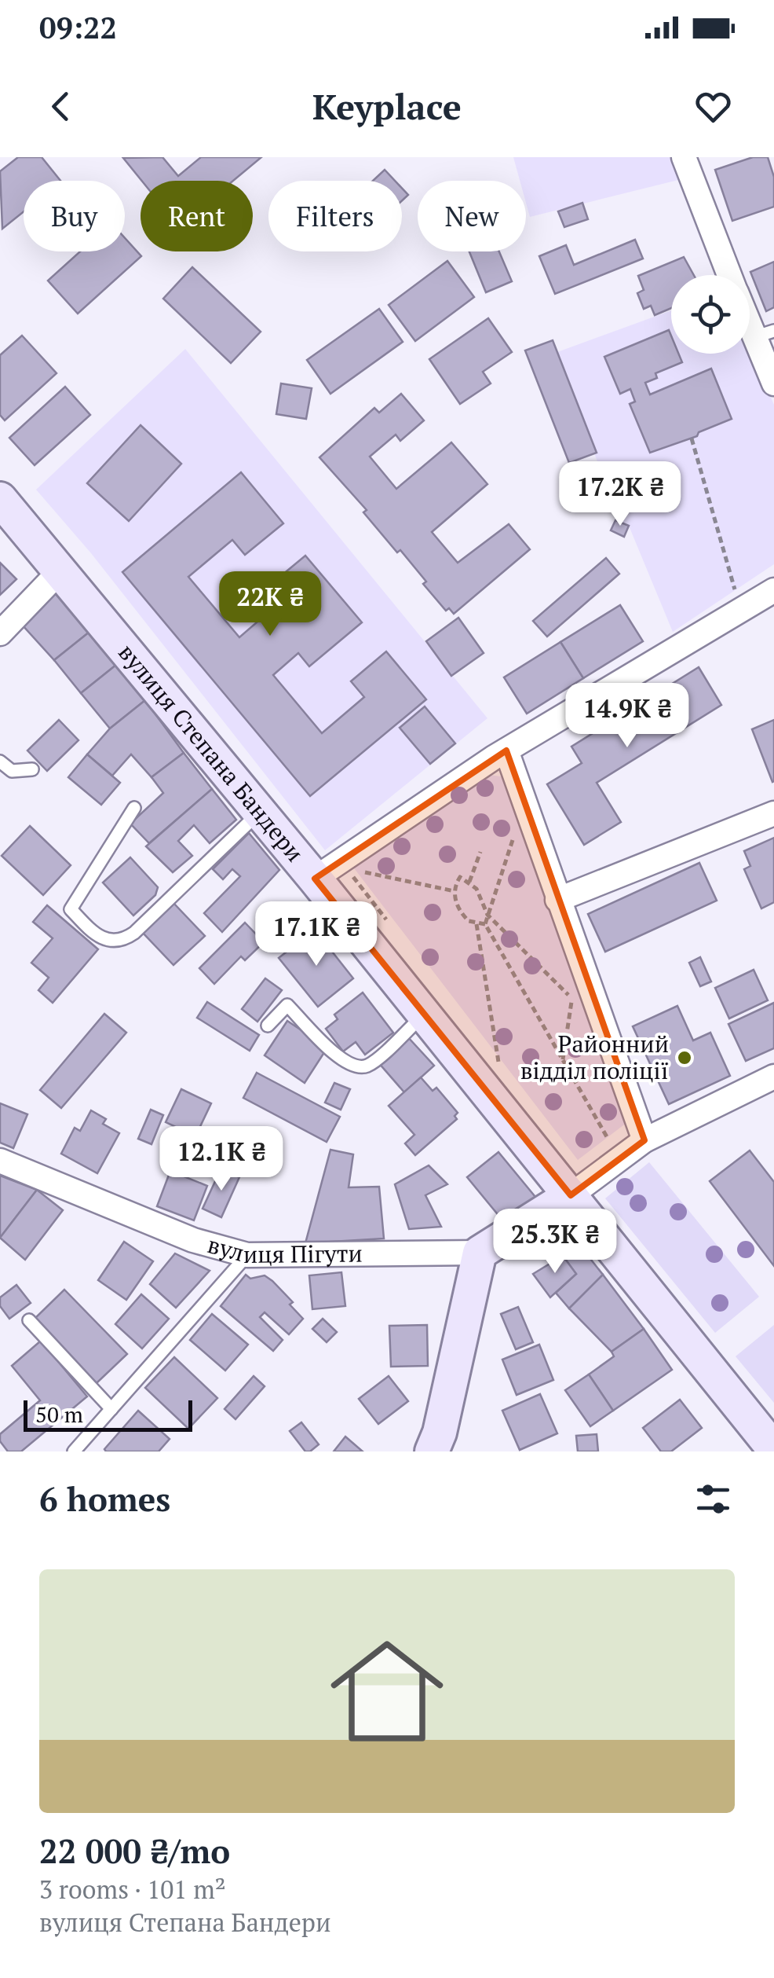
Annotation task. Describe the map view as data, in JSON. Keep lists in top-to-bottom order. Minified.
{"streets":{"street":["вулиця Степана Бандери","вулиця Пігути"]},"places":["Районний відділ поліції"],"scale_bar":"50 m","page":{"status":"09:22","header":"Keyplace","chip":["Buy","Rent","Filters","New"],"price":["17.2K ₴","22K ₴","14.9K ₴","17.1K ₴","12.1K ₴","25.3K ₴"],"scale":"50 m","heading":"6 homes","list":[{"name":"22 000 ₴/mo","note":"3 rooms · 101 m² · вулиця Степана Бандери"}]}}
